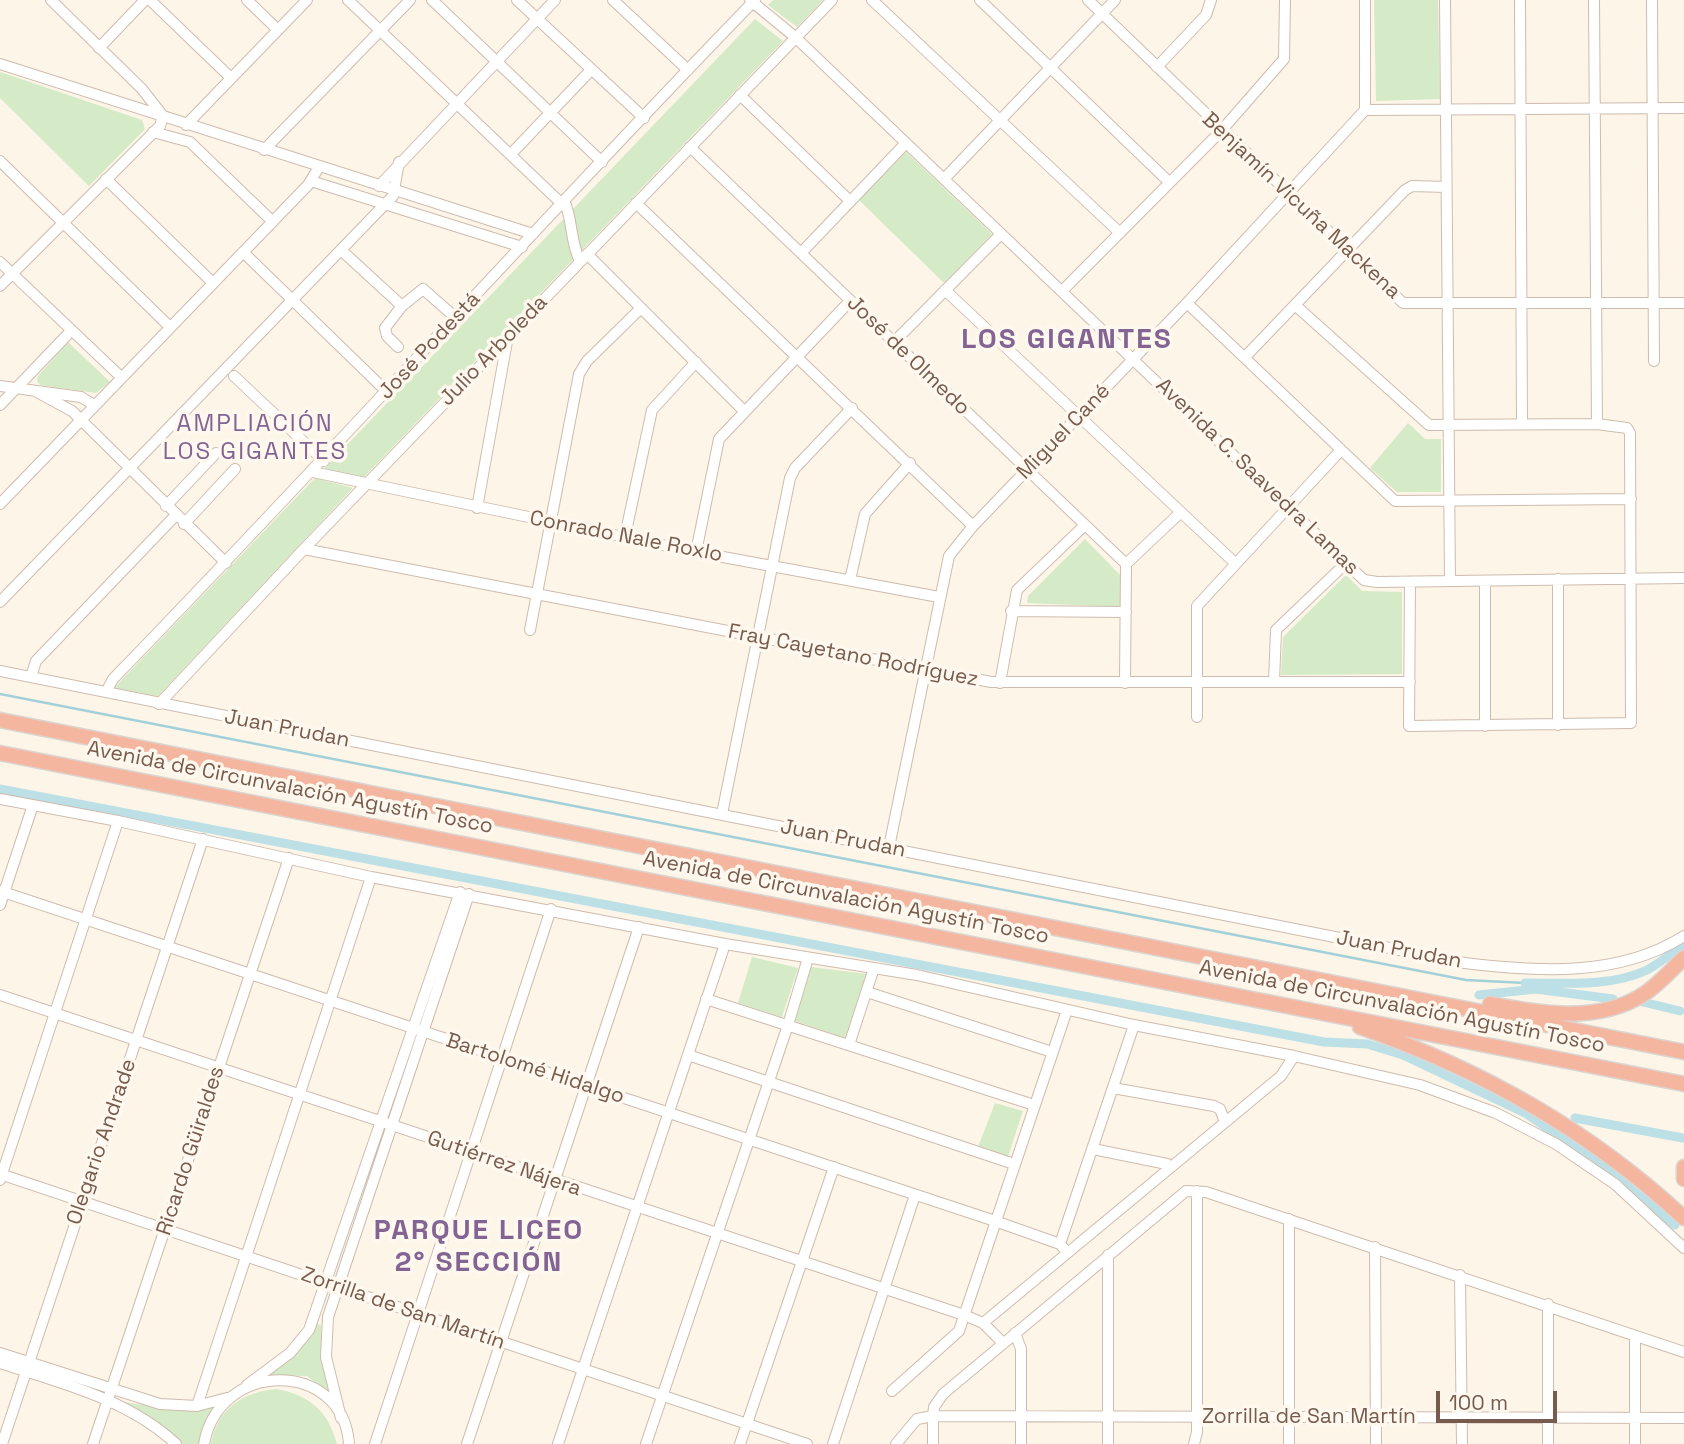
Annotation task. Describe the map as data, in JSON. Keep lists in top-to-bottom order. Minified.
{"streets":{"highway":["Avenida de Circunvalación Agustín Tosco"],"street":["Benjamín Vicuña Mackena","José Podestá","Julio Arboleda","José de Olmedo","Miguel Cané","Avenida C. Saavedra Lamas","Conrado Nale Roxlo","Fray Cayetano Rodríguez","Juan Prudan","Bartolomé Hidalgo","Olegario Andrade","Ricardo Güiraldes","Gutiérrez Nájera","Zorrilla de San Martín"]},"crossings":[["Benjamín Vicuña Mackena","Miguel Cané"],["José Podestá","Avenida C. Saavedra Lamas"],["José Podestá","Conrado Nale Roxlo"],["José Podestá","Juan Prudan"],["Julio Arboleda","José de Olmedo"],["Julio Arboleda","Avenida C. Saavedra Lamas"],["Julio Arboleda","Conrado Nale Roxlo"],["Julio Arboleda","Fray Cayetano Rodríguez"],["Julio Arboleda","Juan Prudan"],["José de Olmedo","Miguel Cané"],["Miguel Cané","Avenida C. Saavedra Lamas"],["Miguel Cané","Conrado Nale Roxlo"],["Miguel Cané","Fray Cayetano Rodríguez"],["Miguel Cané","Juan Prudan"],["Bartolomé Hidalgo","Olegario Andrade"],["Bartolomé Hidalgo","Ricardo Güiraldes"],["Olegario Andrade","Gutiérrez Nájera"],["Olegario Andrade","Zorrilla de San Martín"],["Ricardo Güiraldes","Gutiérrez Nájera"],["Ricardo Güiraldes","Zorrilla de San Martín"]],"districts":["LOS GIGANTES","AMPLIACIÓN LOS GIGANTES","PARQUE LICEO 2° SECCIÓN"],"scale_bar":"100 m"}
